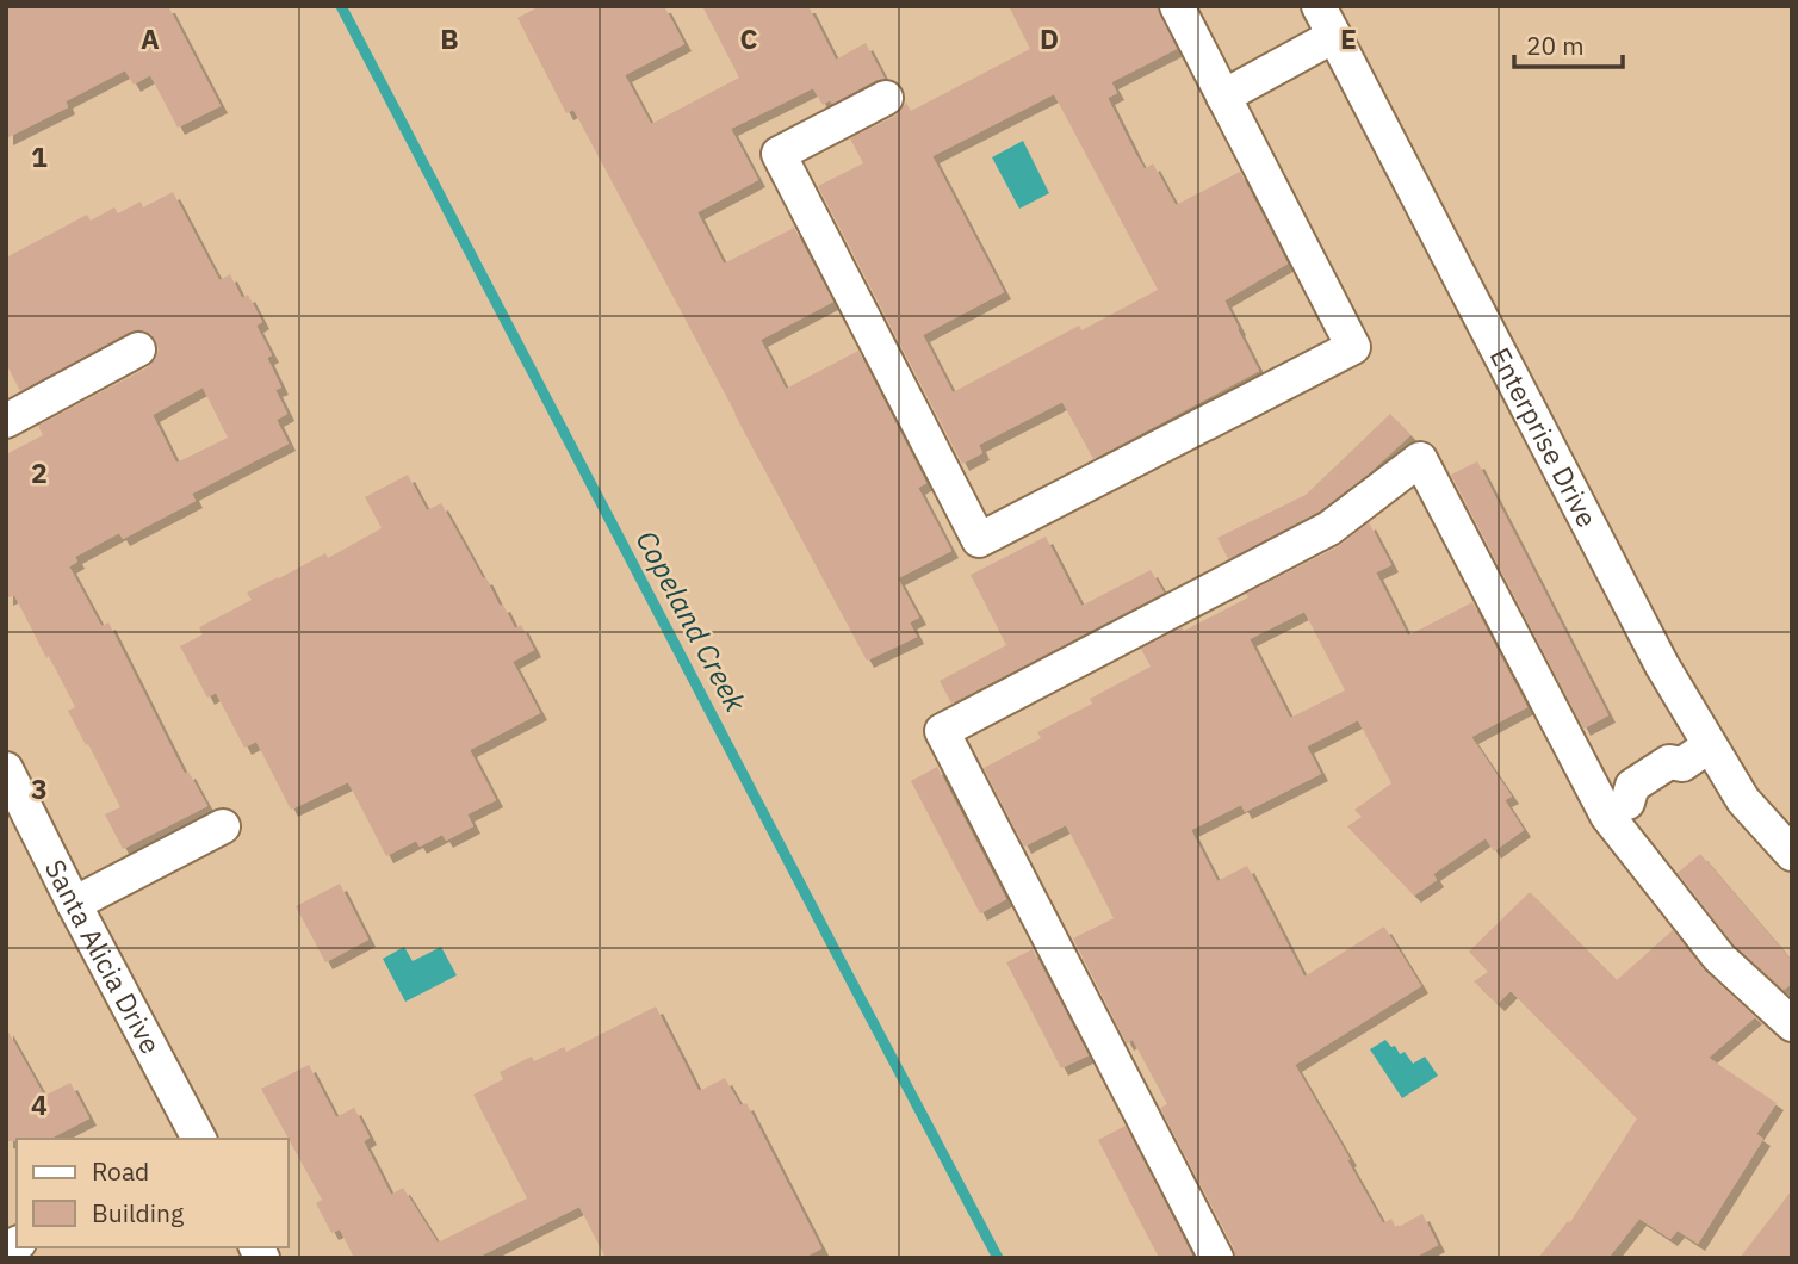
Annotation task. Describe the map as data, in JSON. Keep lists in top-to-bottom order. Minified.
{"streets":{"street":["Enterprise Drive","Santa Alicia Drive"]},"water":["Copeland Creek"],"legend":["Road","Building"],"scale_bar":"20 m","grid":{"columns":["A","B","C","D","E"],"rows":["1","2","3","4"]}}
